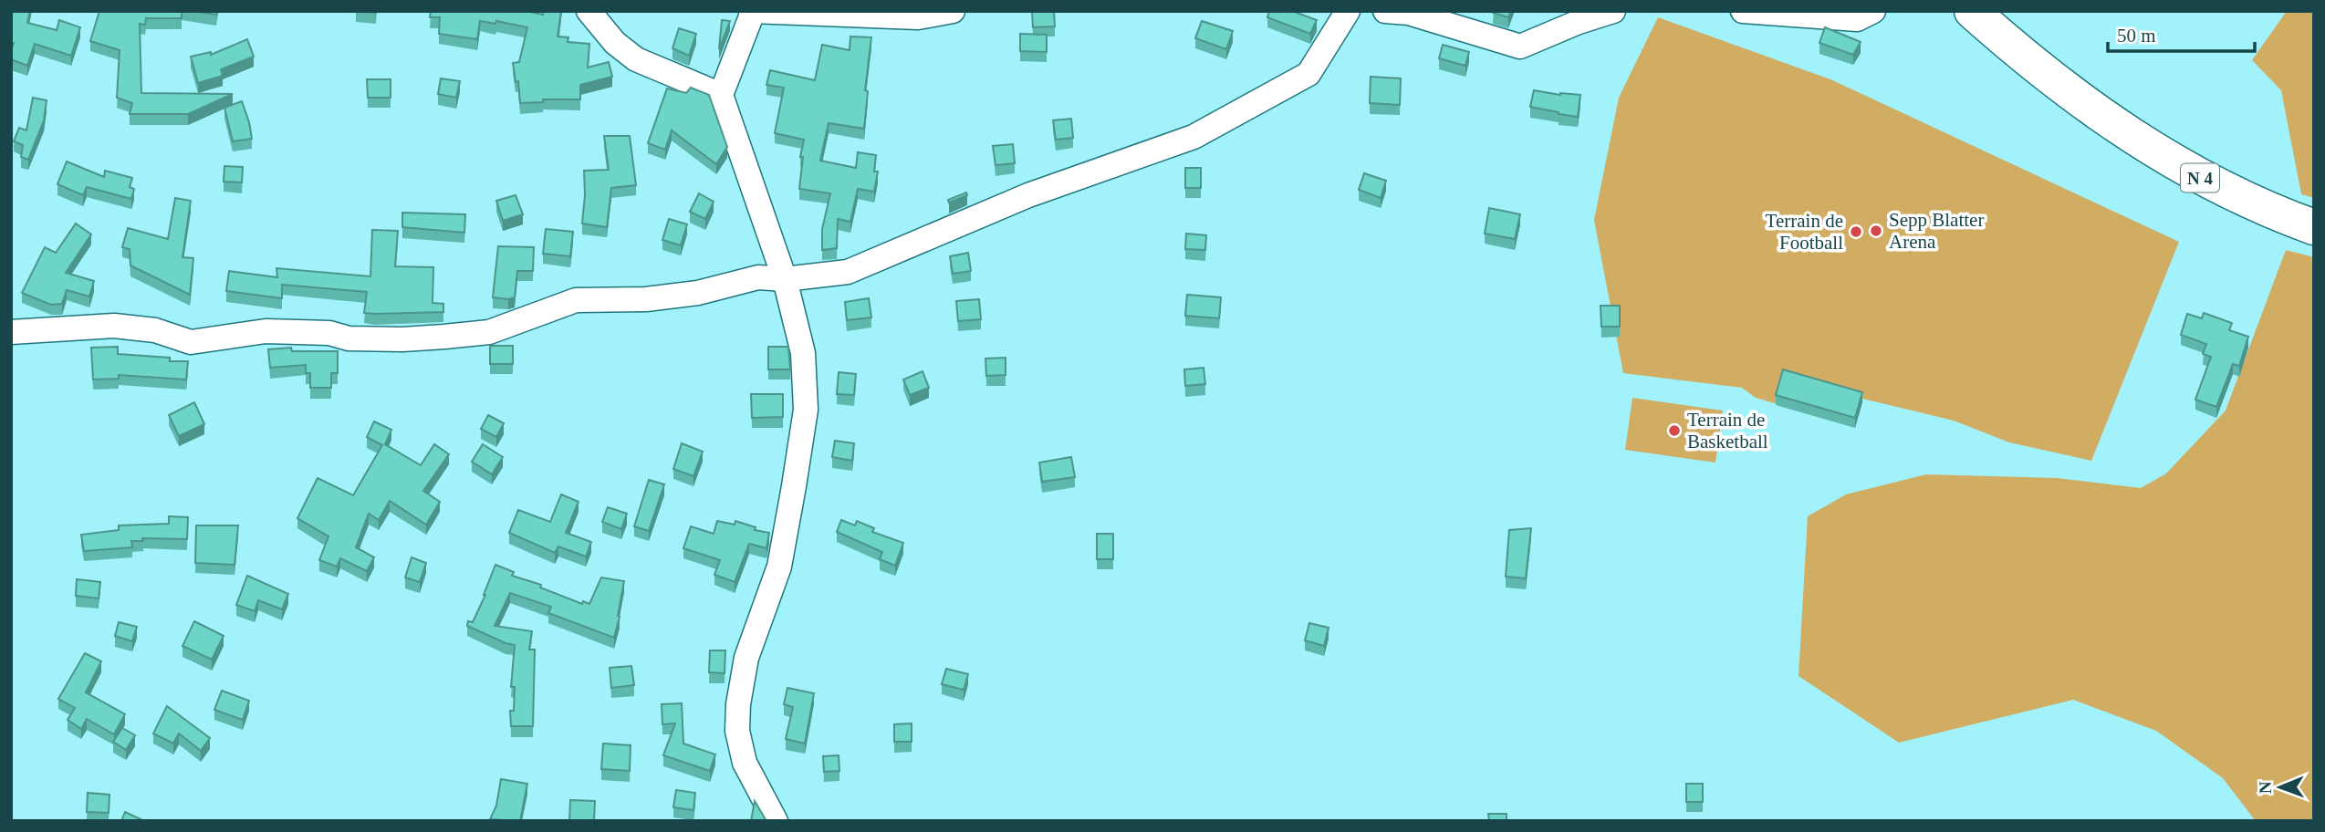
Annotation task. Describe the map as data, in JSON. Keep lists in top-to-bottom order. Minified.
{"streets":{"main road":["N 4"]},"places":["Sepp Blatter Arena","Terrain de Football","Terrain de Basketball"],"scale_bar":"50 m","north":"left"}
